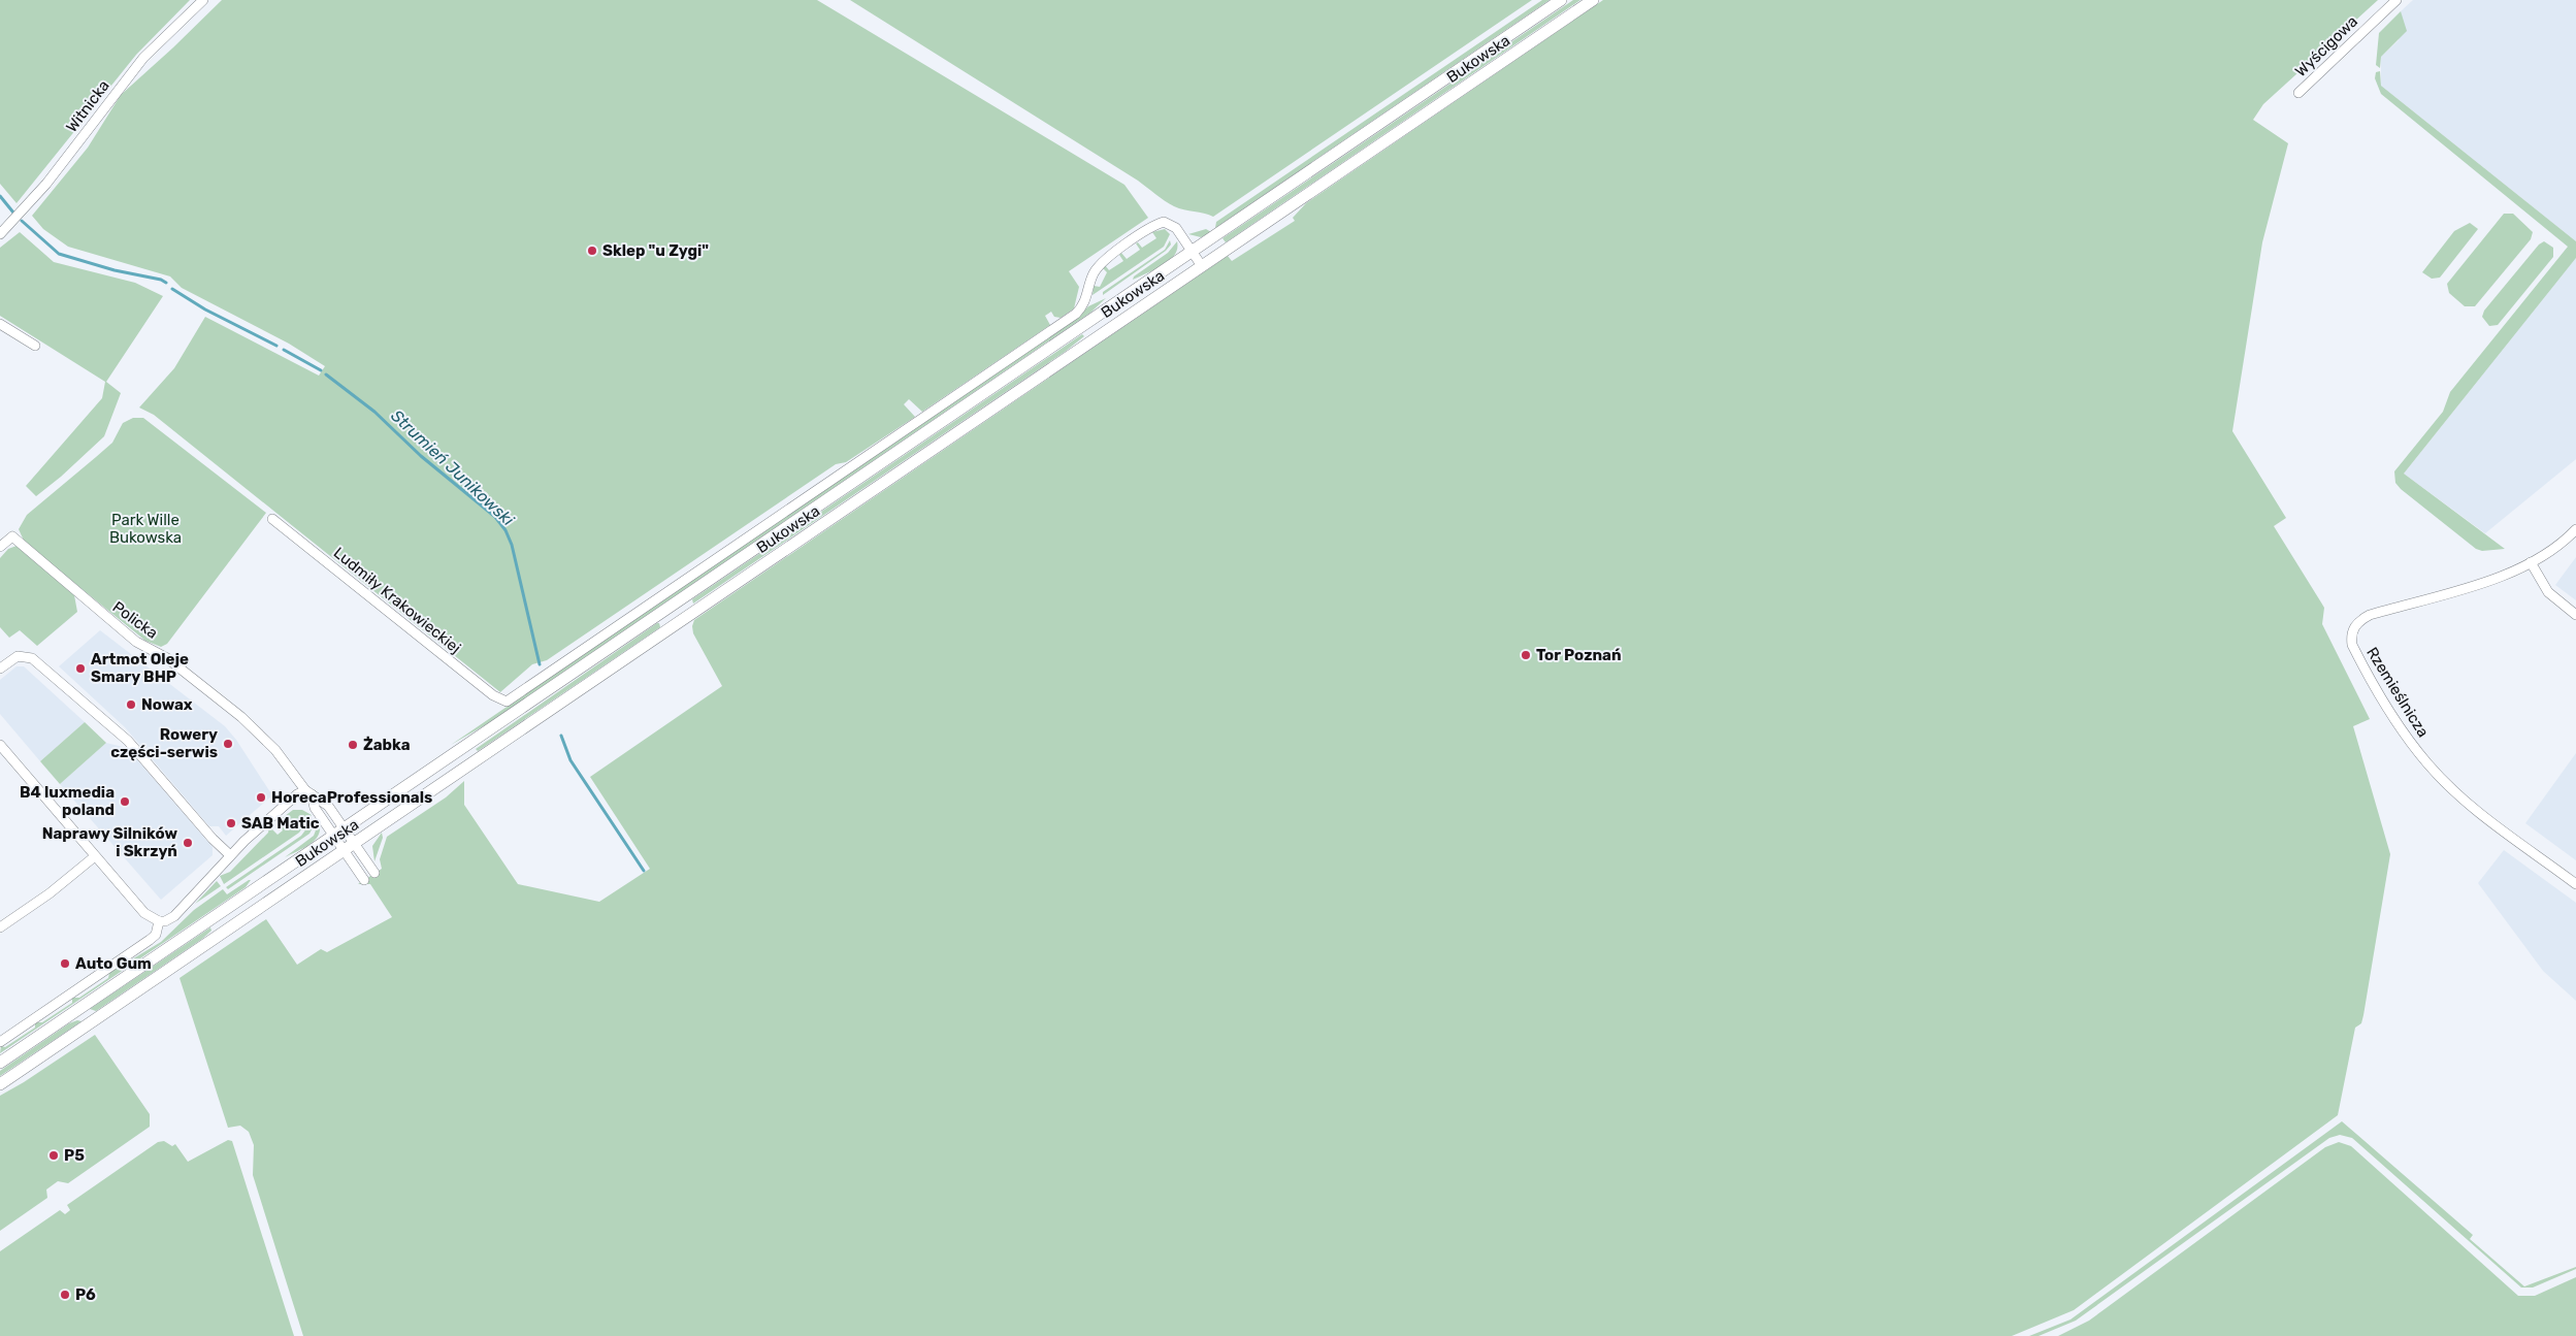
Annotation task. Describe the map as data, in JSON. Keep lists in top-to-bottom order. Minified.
{"streets":{"main road":["Bukowska"],"street":["Wyścigowa","Witnicka","Ludmiły Krakowieckiej","Policka","Rzemieślnicza"]},"crossings":[["Bukowska","Ludmiły Krakowieckiej"],["Bukowska","Policka"]],"water":["Strumień Junikowski"],"parks":["Park Wille Bukowska"],"places":["Sklep \"u Zygi\"","Tor Poznań","Artmot Oleje Smary BHP","Nowax","Rowery części-serwis","Żabka","HorecaProfessionals","B4 luxmedia poland","SAB Matic","Naprawy Silników i Skrzyń","Auto Gum","P5","P6"]}
